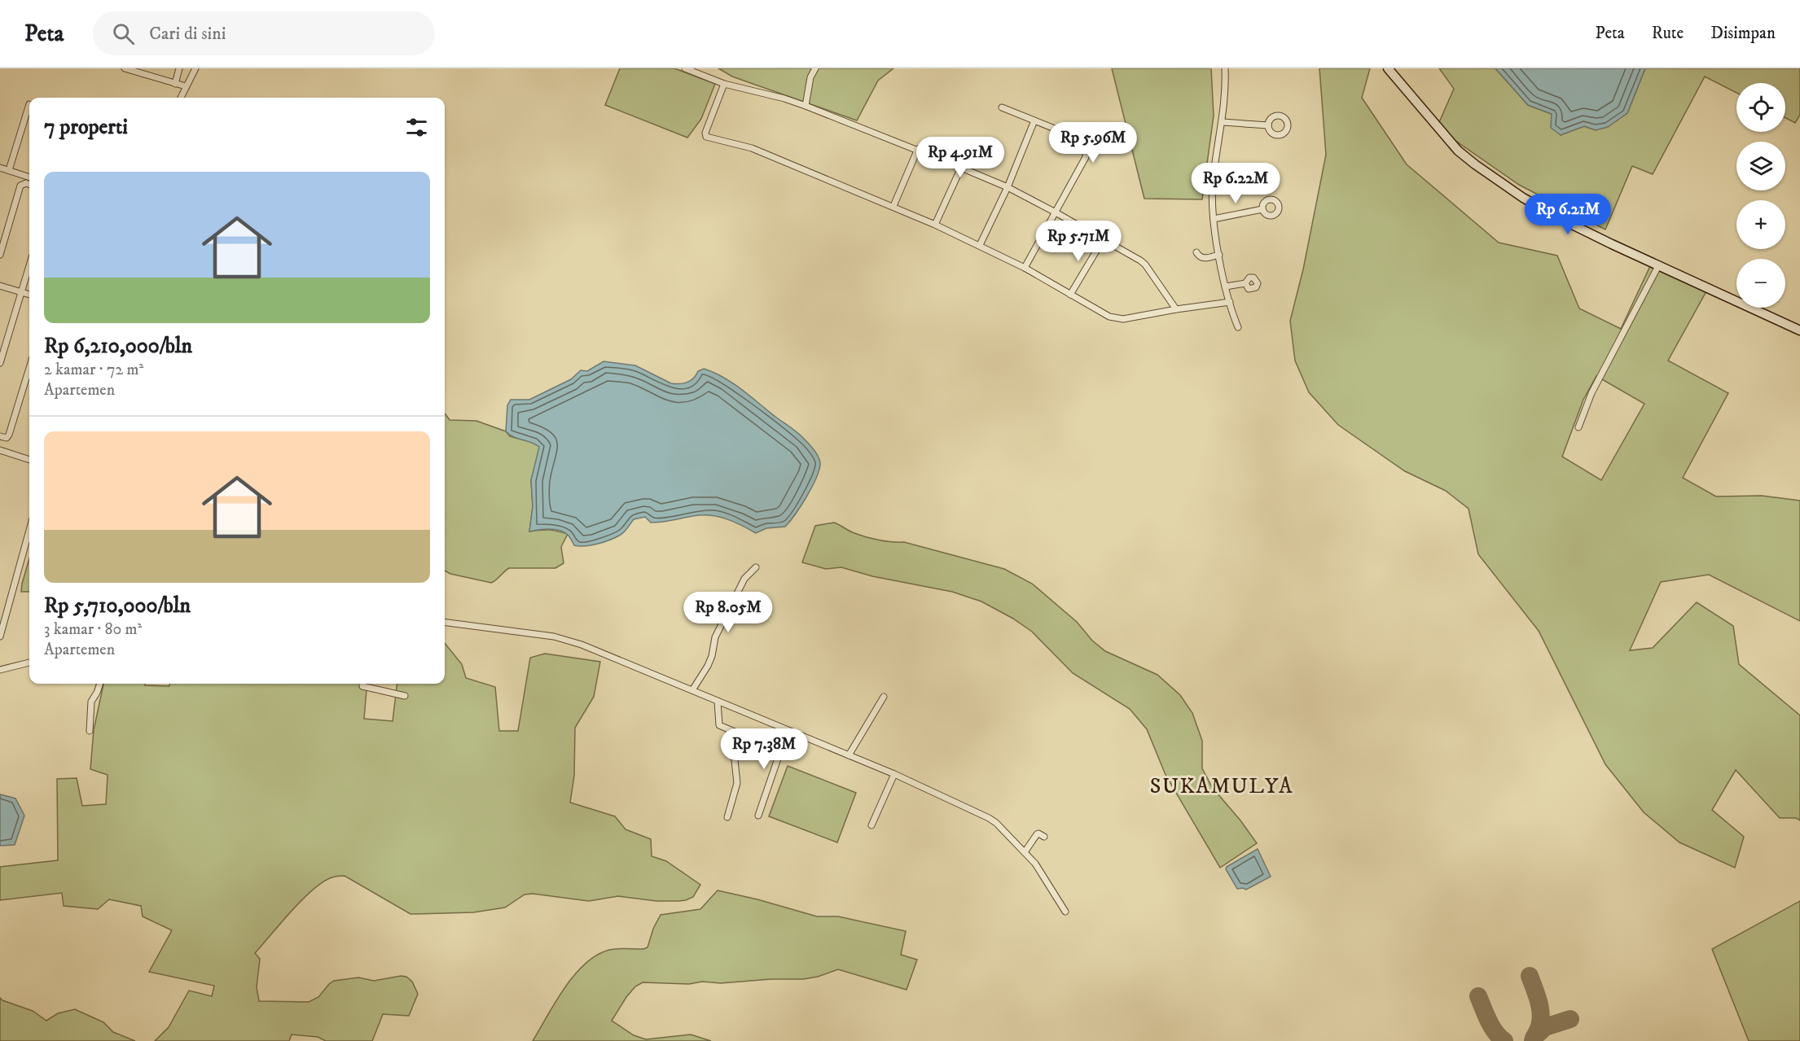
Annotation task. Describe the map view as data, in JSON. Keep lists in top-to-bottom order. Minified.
{"districts":["SUKAMULYA"],"page":{"header":"Peta","search":"Cari di sini","nav":["Peta","Rute","Disimpan"],"map_buttons":["+","−"],"heading":"7 properti","price":["Rp 5.96M","Rp 4.91M","Rp 6.22M","Rp 6.21M","Rp 5.71M","Rp 8.05M","Rp 7.38M"],"list":[{"name":"Rp 6,210,000/bln","note":"2 kamar · 72 m² · Apartemen"},{"name":"Rp 5,710,000/bln","note":"3 kamar · 80 m² · Apartemen"}]}}
